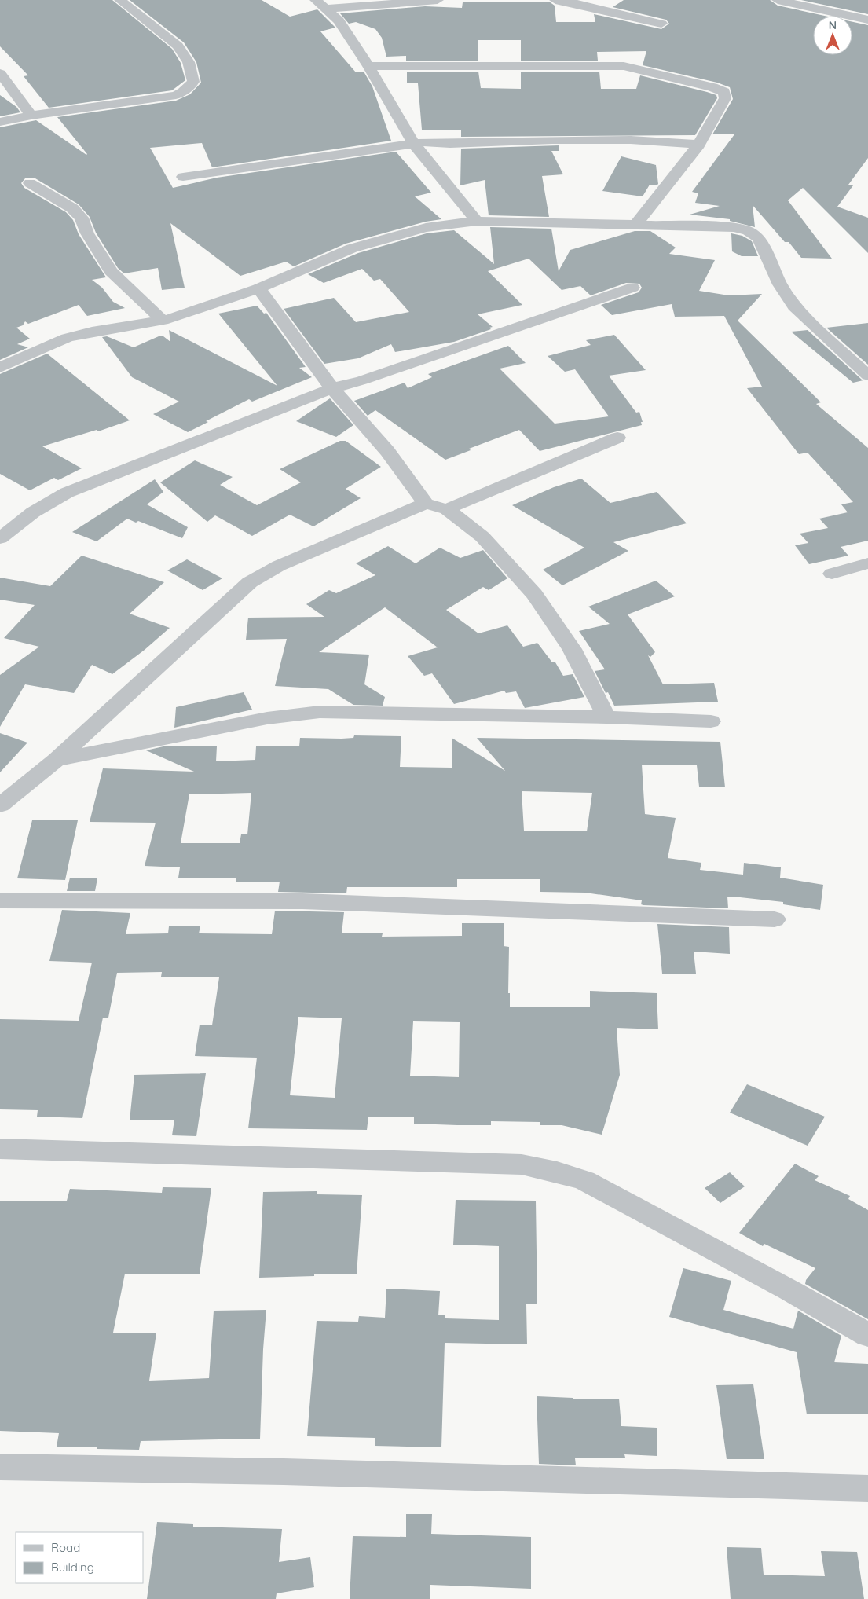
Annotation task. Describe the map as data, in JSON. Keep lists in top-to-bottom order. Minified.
{"legend":["Road","Building"],"north":"top"}
